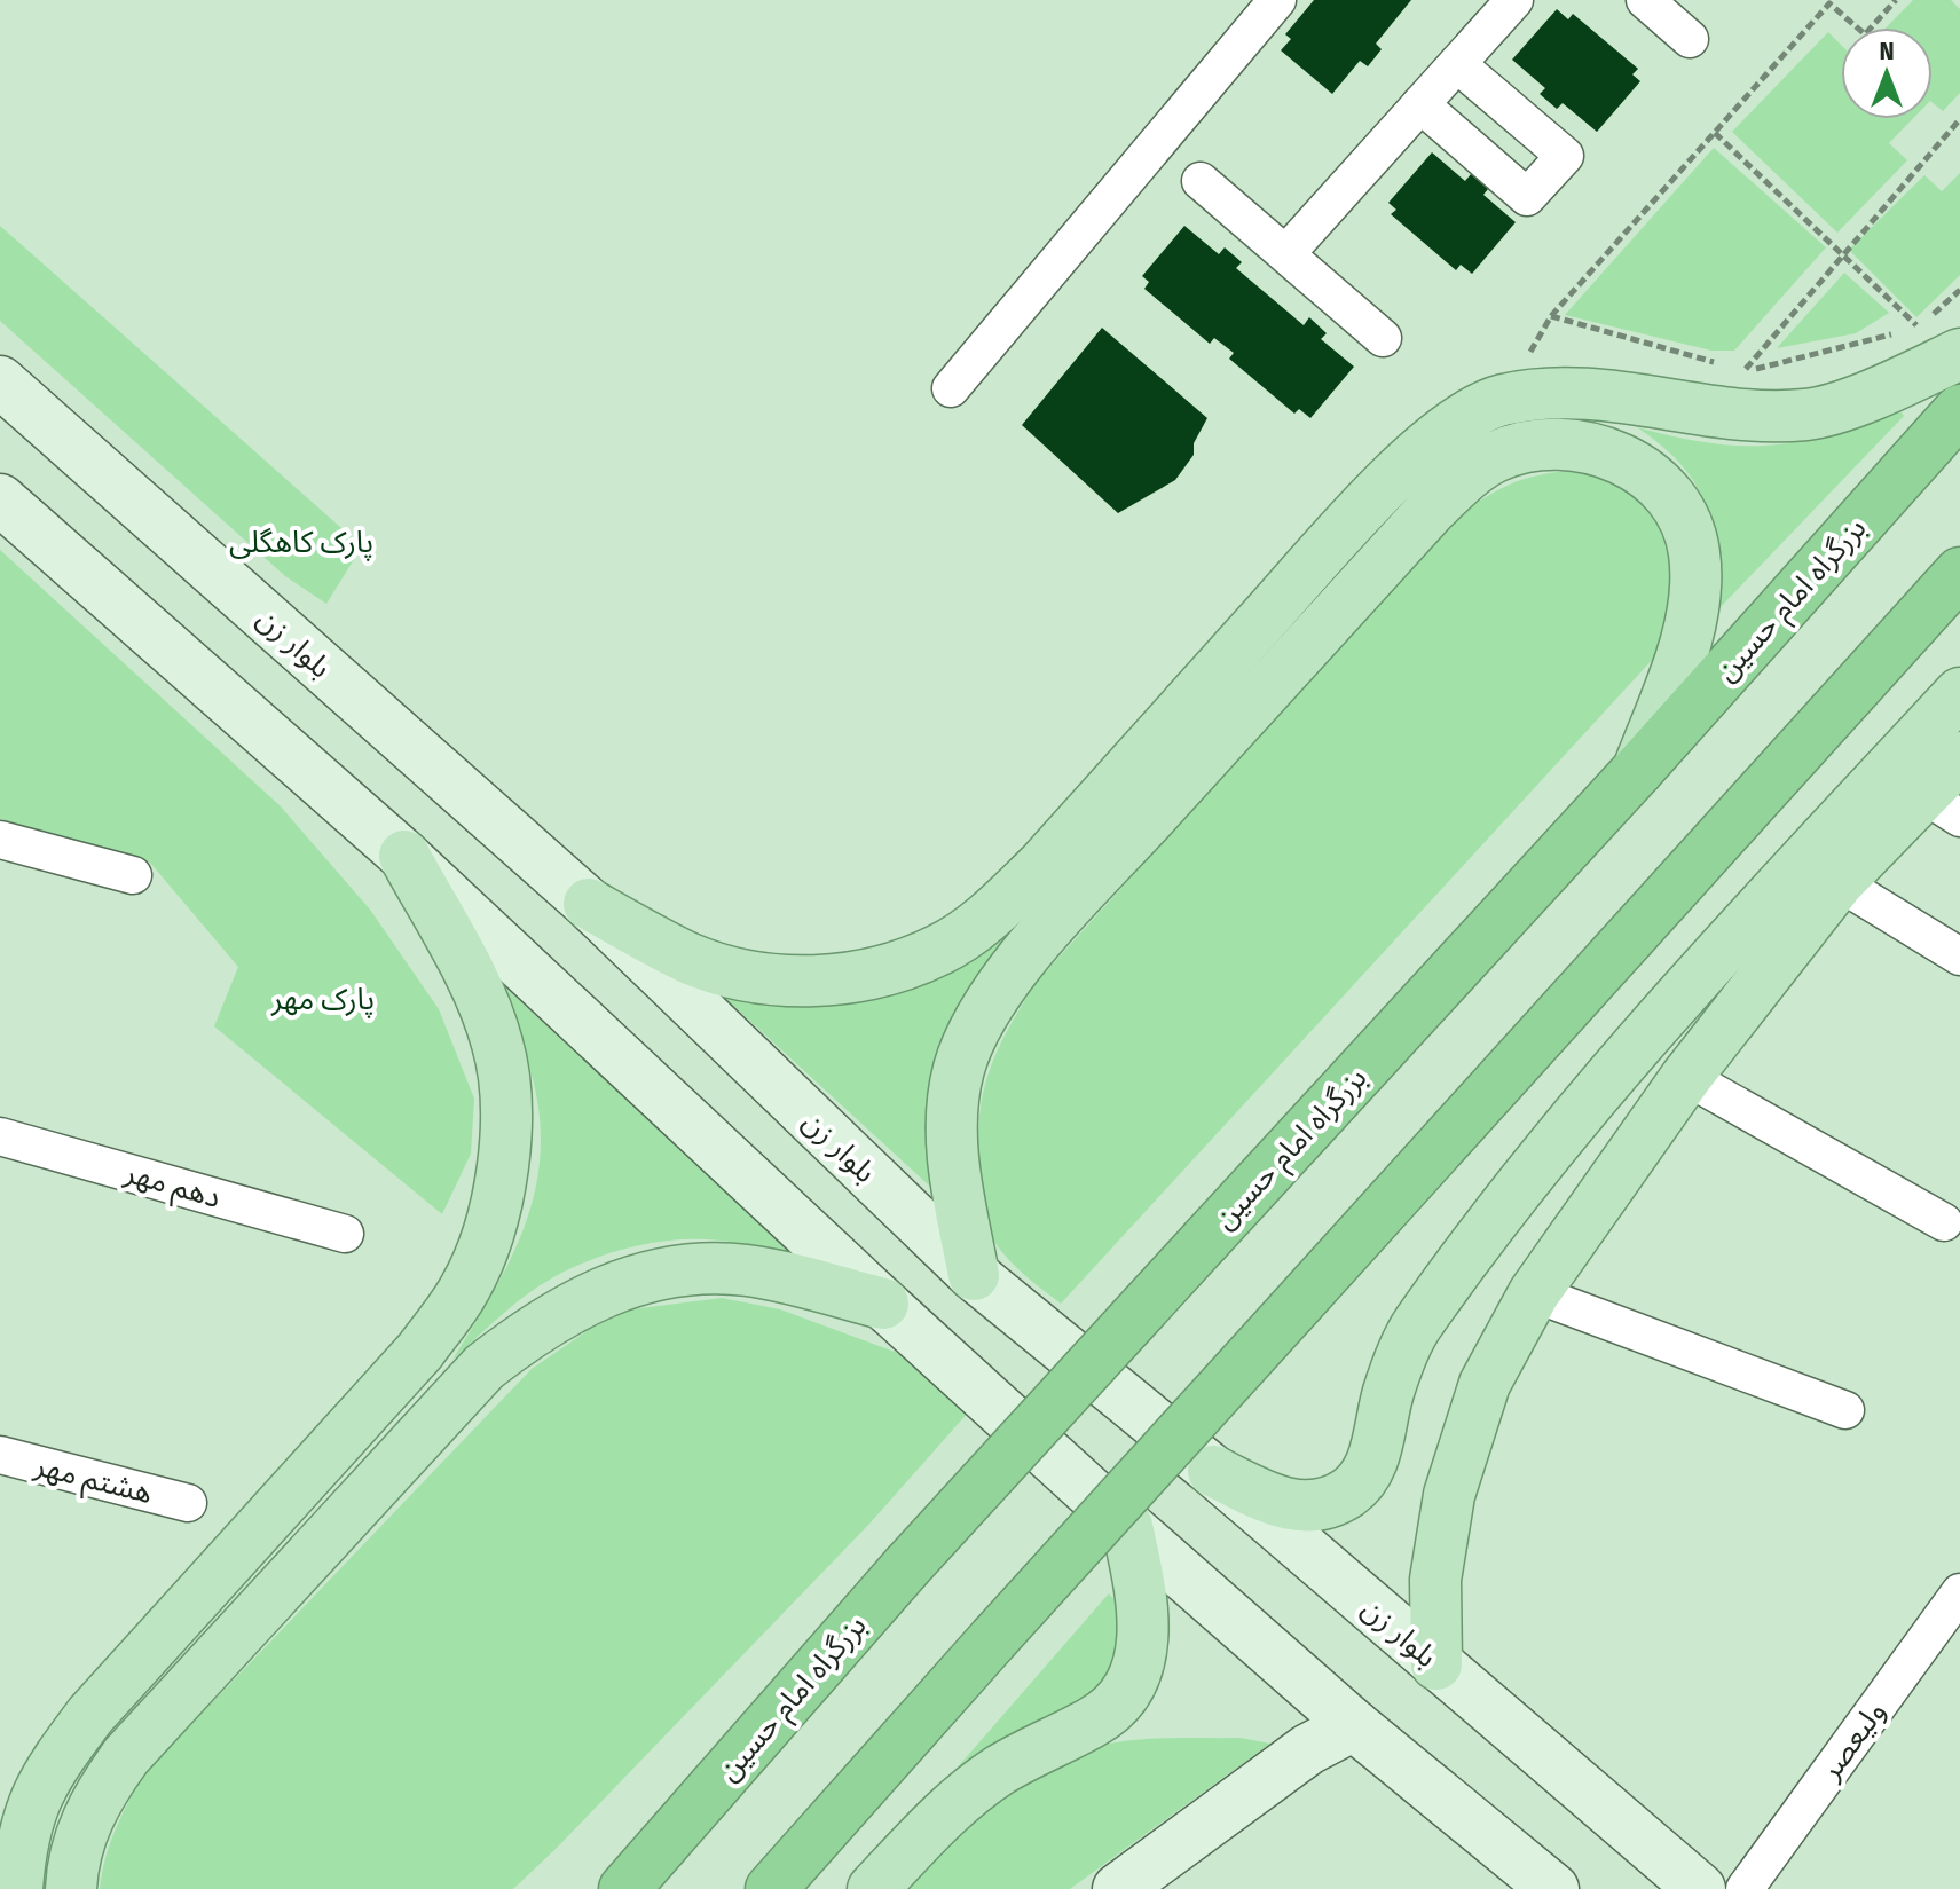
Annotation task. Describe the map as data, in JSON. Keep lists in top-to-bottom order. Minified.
{"streets":{"highway":["بزرگراه امام حسین"],"main road":["بلوار زن"],"street":["دهم مهر","هشتم مهر","ولیعصر"]},"parks":["پارک کاهگلی","پارک مهر"],"north":"top"}
